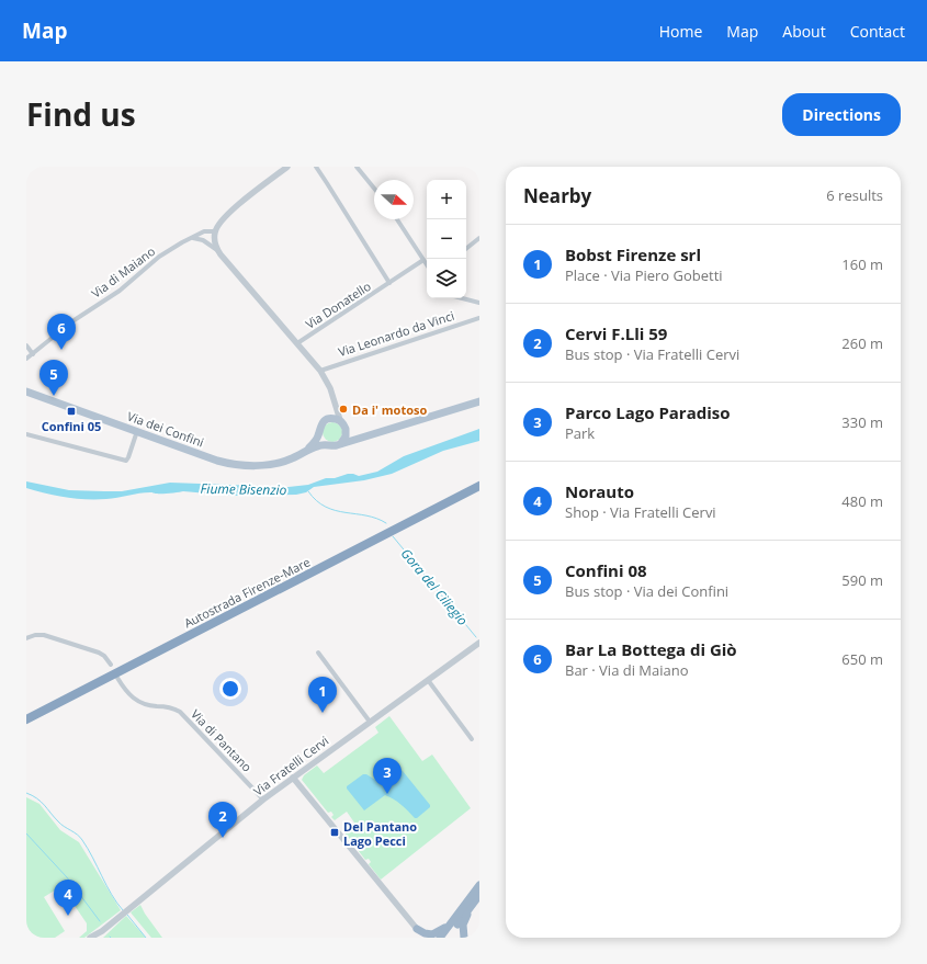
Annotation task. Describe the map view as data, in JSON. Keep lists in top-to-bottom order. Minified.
{"streets":{"highway":["Autostrada Firenze-Mare"],"main road":["Via dei Confini"],"street":["Via di Maiano","Via Donatello","Via Leonardo da Vinci","Via di Pantano","Via Fratelli Cervi"]},"crossings":[["Via di Pantano","Via Fratelli Cervi"]],"water":["Fiume Bisenzio","Gora del Ciliegio"],"places":{"other":["Da i' motoso"],"transit":["Confini 05","Del Pantano Lago Pecci"]},"north":"right","page":{"header":"Map","nav":["Home","Map","About","Contact"],"title":"Find us","buttons":"Directions","heading":["Nearby","6 results"],"map_buttons":["+","−"],"list":[{"mark":"1","name":"Bobst Firenze srl","note":"Place · Via Piero Gobetti","value":"160 m"},{"mark":"2","name":"Cervi F.Lli 59","note":"Bus stop · Via Fratelli Cervi","value":"260 m"},{"mark":"3","name":"Parco Lago Paradiso","note":"Park","value":"330 m"},{"mark":"4","name":"Norauto","note":"Shop · Via Fratelli Cervi","value":"480 m"},{"mark":"5","name":"Confini 08","note":"Bus stop · Via dei Confini","value":"590 m"},{"mark":"6","name":"Bar La Bottega di Giò","note":"Bar · Via di Maiano","value":"650 m"}],"pins":["6","5","1","3","2","4"]}}
